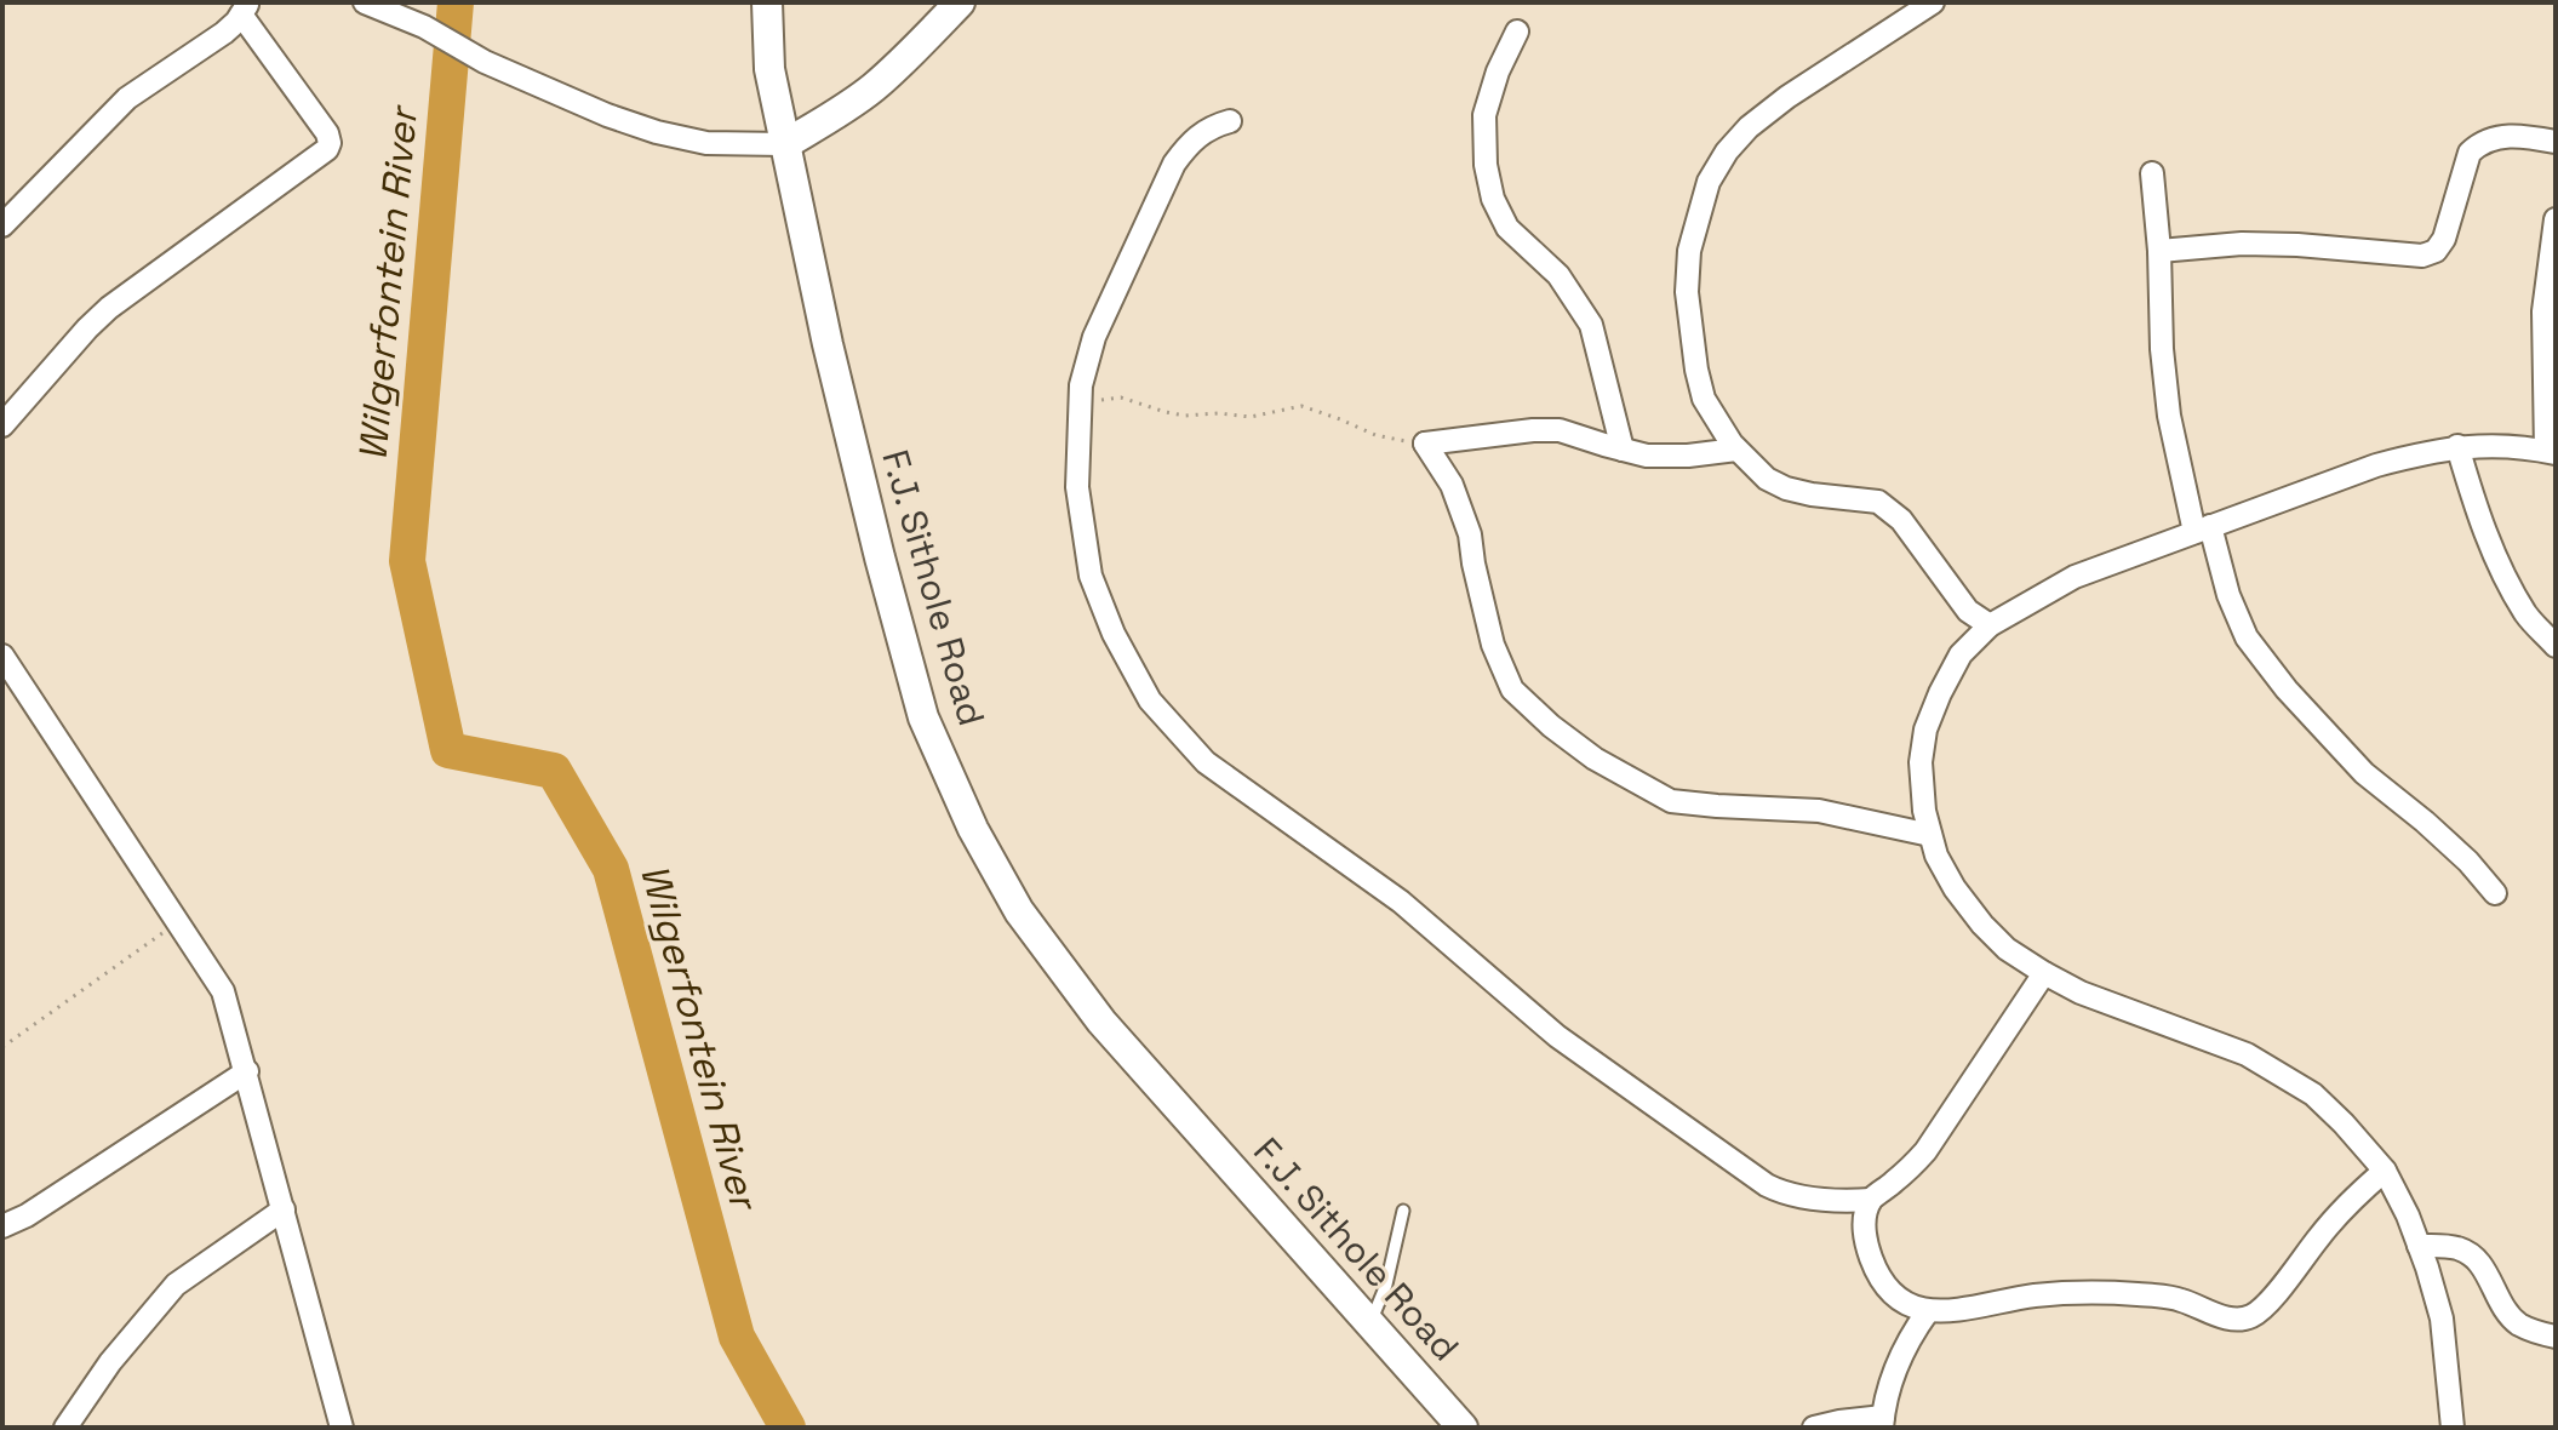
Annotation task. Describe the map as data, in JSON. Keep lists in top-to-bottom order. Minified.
{"streets":{"street":["F.J. Sithole Road"]},"water":["Wilgerfontein River"]}
